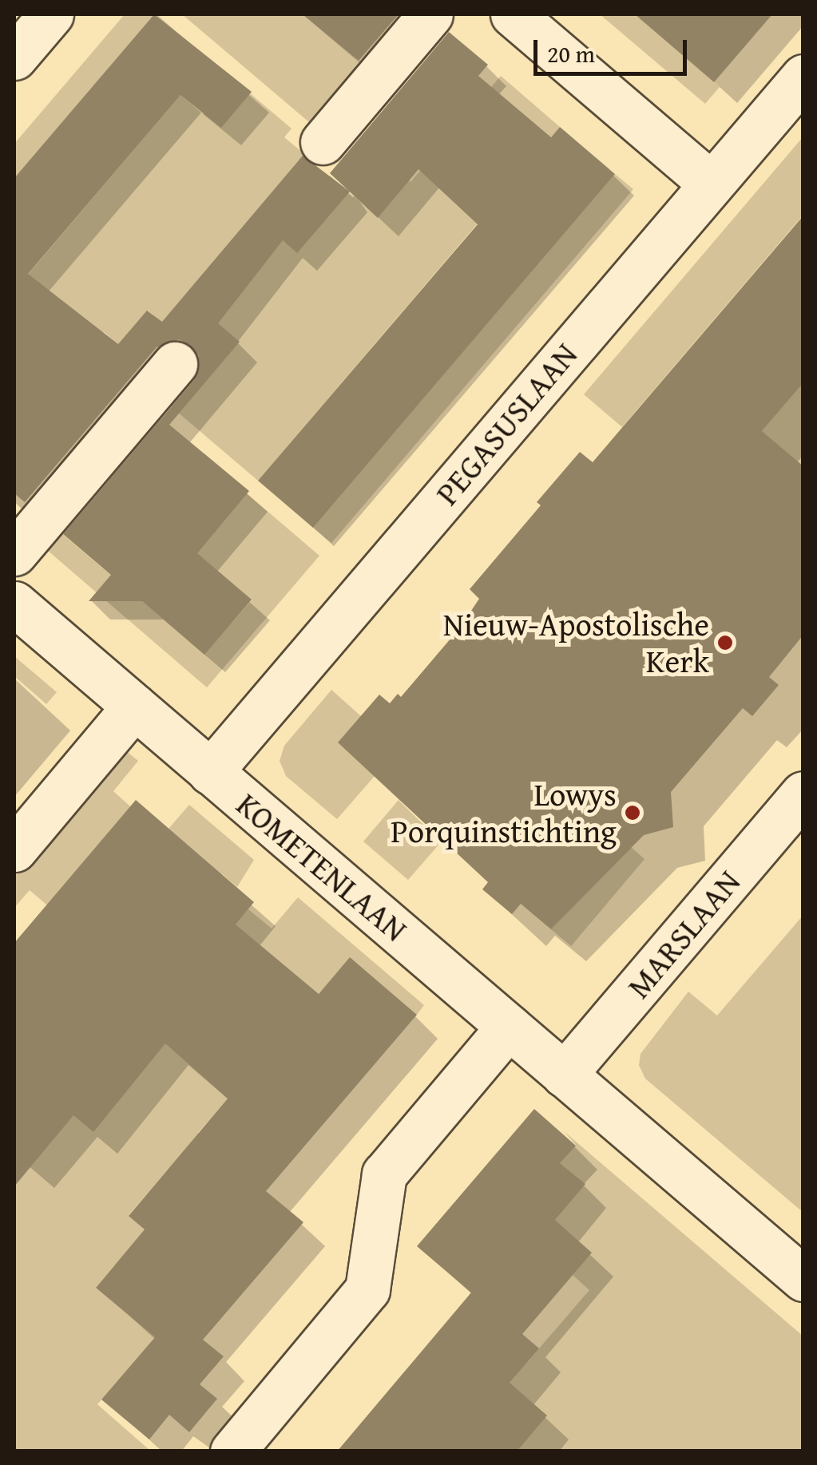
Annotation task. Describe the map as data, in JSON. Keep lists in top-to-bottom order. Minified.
{"streets":{"street":["PEGASUSLAAN","KOMETENLAAN","MARSLAAN"]},"crossings":[["PEGASUSLAAN","KOMETENLAAN"],["KOMETENLAAN","MARSLAAN"]],"places":["Nieuw-Apostolische Kerk","Lowys Porquinstichting"],"scale_bar":"20 m"}
